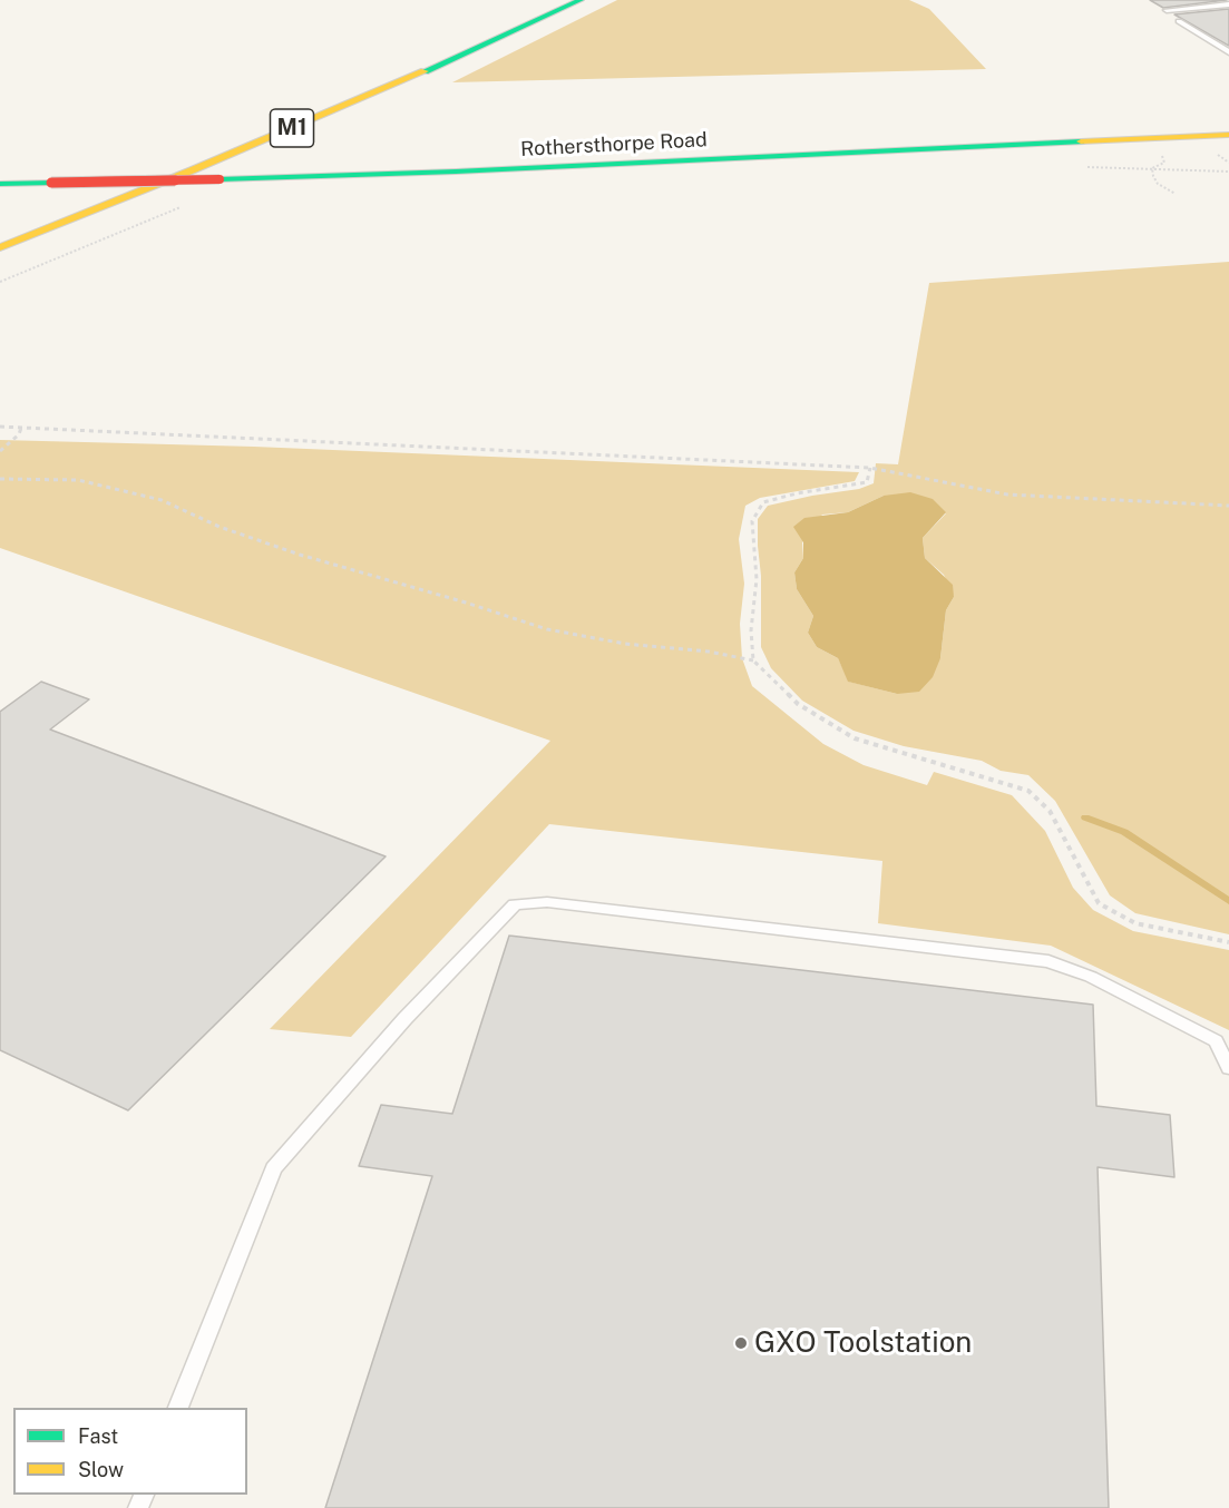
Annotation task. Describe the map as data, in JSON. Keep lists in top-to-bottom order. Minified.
{"streets":{"main road":["M1","Rothersthorpe Road"]},"places":["GXO Toolstation"],"legend":["Fast","Slow"]}
